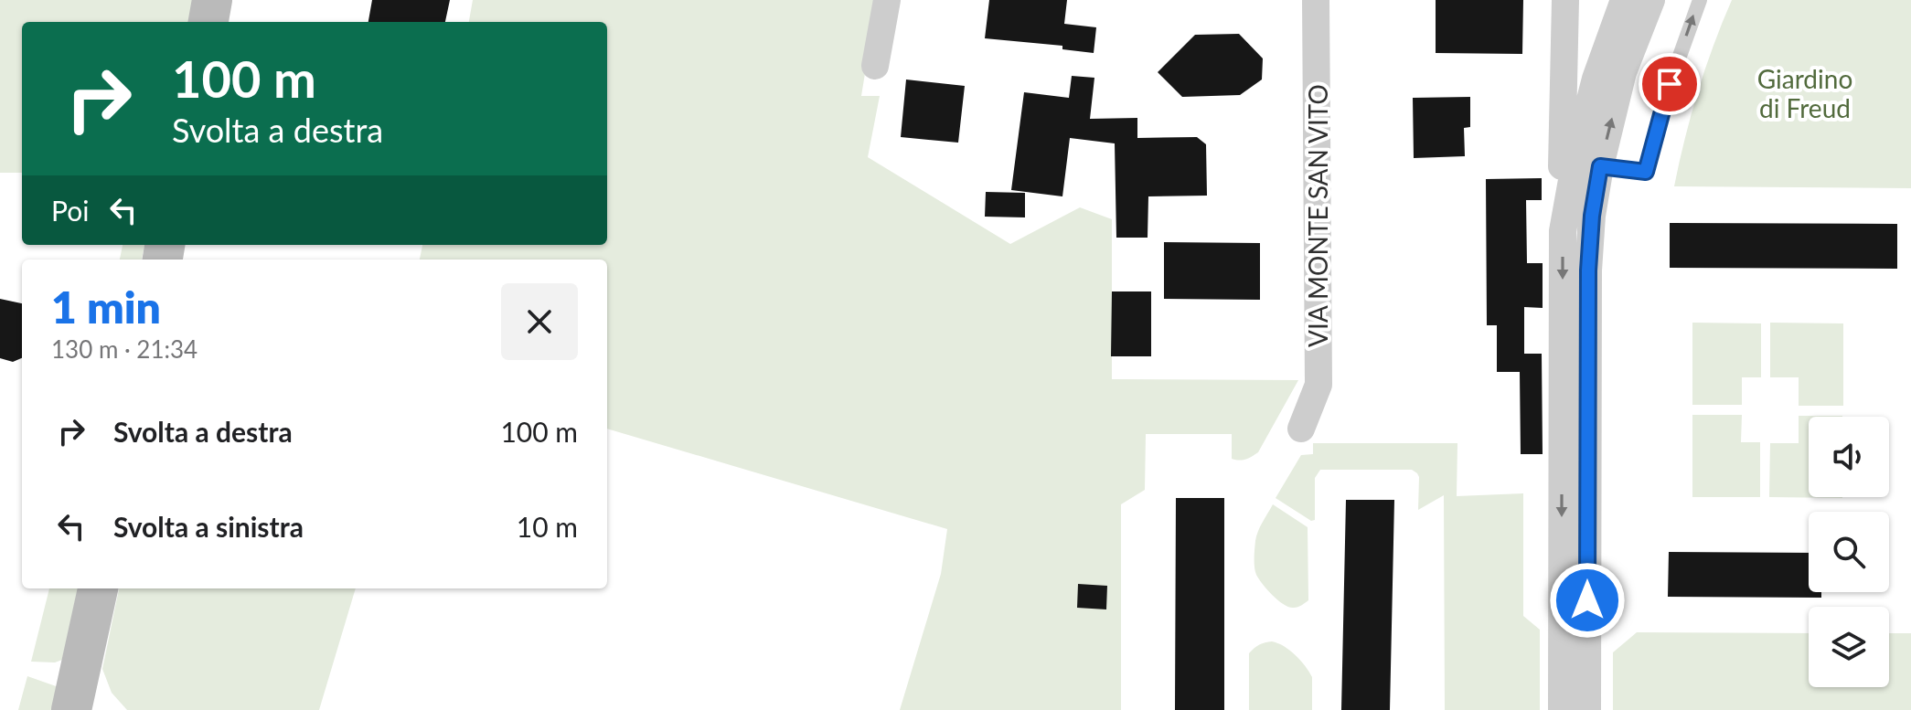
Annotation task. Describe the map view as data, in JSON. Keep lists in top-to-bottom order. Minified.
{"streets":{"street":["VIA MONTE SAN VITO"]},"parks":["Giardino di Freud"],"page":{"turn":["100 m","Svolta a destra"],"then":"Poi","heading":["1 min","130 m · 21:34"],"list":[{"name":"Svolta a destra","value":"100 m"},{"name":"Svolta a sinistra","value":"10 m"}]}}
